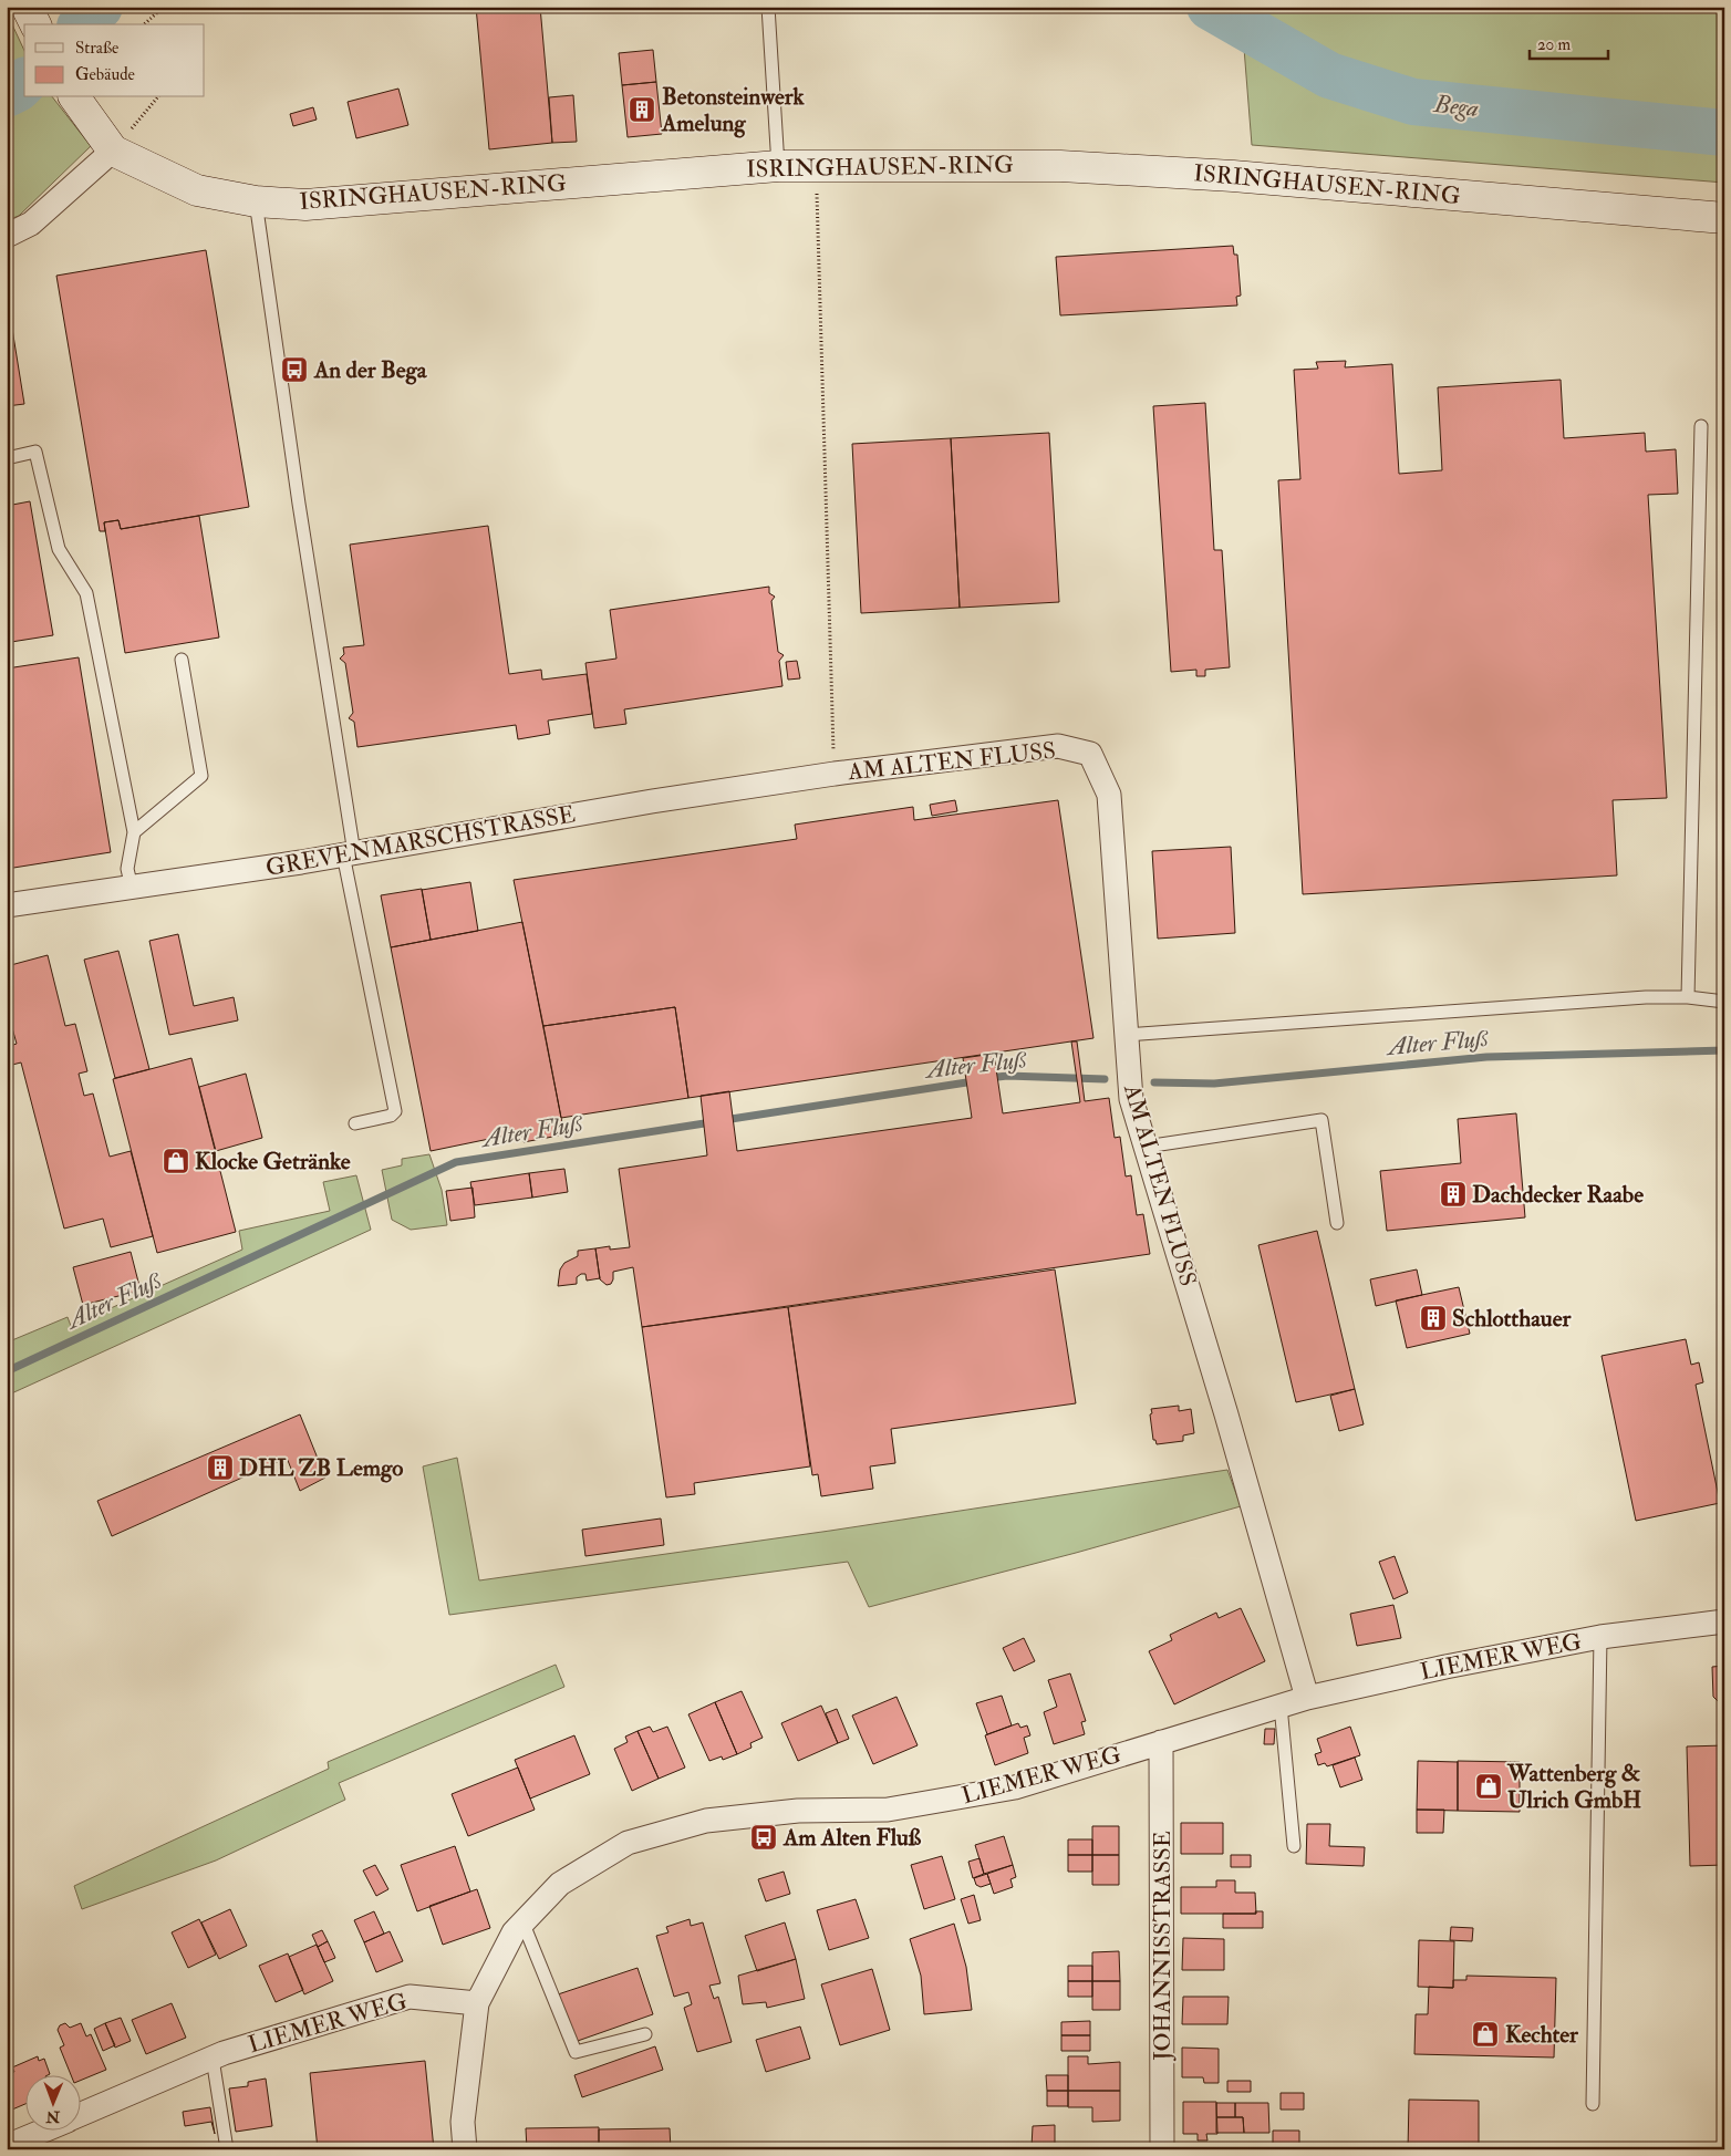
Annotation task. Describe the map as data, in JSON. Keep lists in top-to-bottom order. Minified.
{"streets":{"street":["ISRINGHAUSEN-RING","AM ALTEN FLUSS","GREVENMARSCHSTRASSE","LIEMER WEG","JOHANNISSTRASSE"]},"crossings":[["AM ALTEN FLUSS","GREVENMARSCHSTRASSE"],["AM ALTEN FLUSS","LIEMER WEG"],["LIEMER WEG","JOHANNISSTRASSE"]],"water":["Bega","Alter Fluß"],"places":{"building":["Betonsteinwerk Amelung","Dachdecker Raabe","Schlotthauer","DHL ZB Lemgo"],"bus stop":["An der Bega","Am Alten Fluß"],"shop":["Klocke Getränke","Wattenberg & Ulrich GmbH","Kechter"]},"legend":["Straße","Gebäude"],"scale_bar":"20 m","north":"bottom"}
